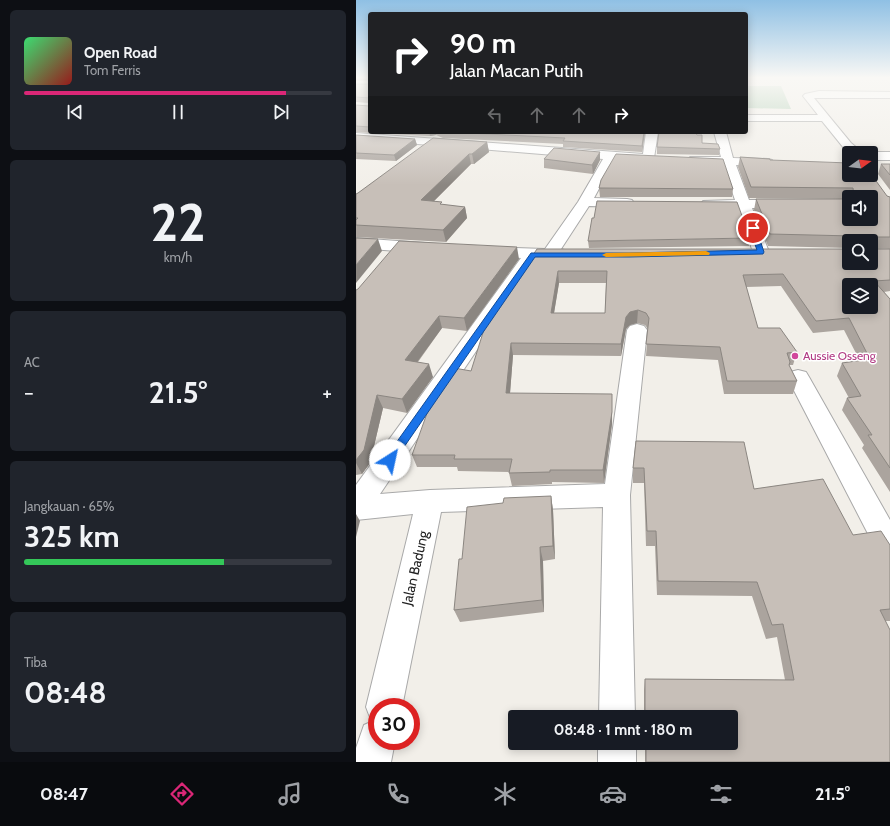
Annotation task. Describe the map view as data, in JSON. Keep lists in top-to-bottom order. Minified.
{"streets":{"street":["Jalan Badung"]},"places":["Aussie Osseng"],"north":"right","page":{"turn":["90 m","Jalan Macan Putih"],"song":["Open Road","Tom Ferris"],"tile":[["22","km/h"],"AC",["Jangkauan · 65%","325 km"],["Tiba","08:48"]],"heat":["−","21.5°","+"],"limit":"30","trip":"08:48 · 1 mnt · 180 m","tabs":["08:47","21.5°"]}}
